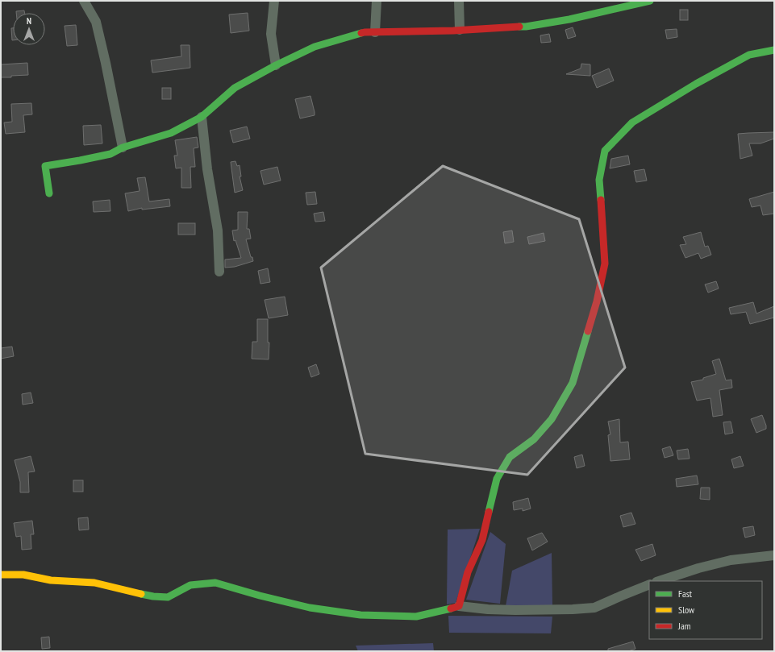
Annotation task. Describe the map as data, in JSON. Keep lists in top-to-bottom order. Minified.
{"legend":["Fast","Slow","Jam"],"north":"top"}
